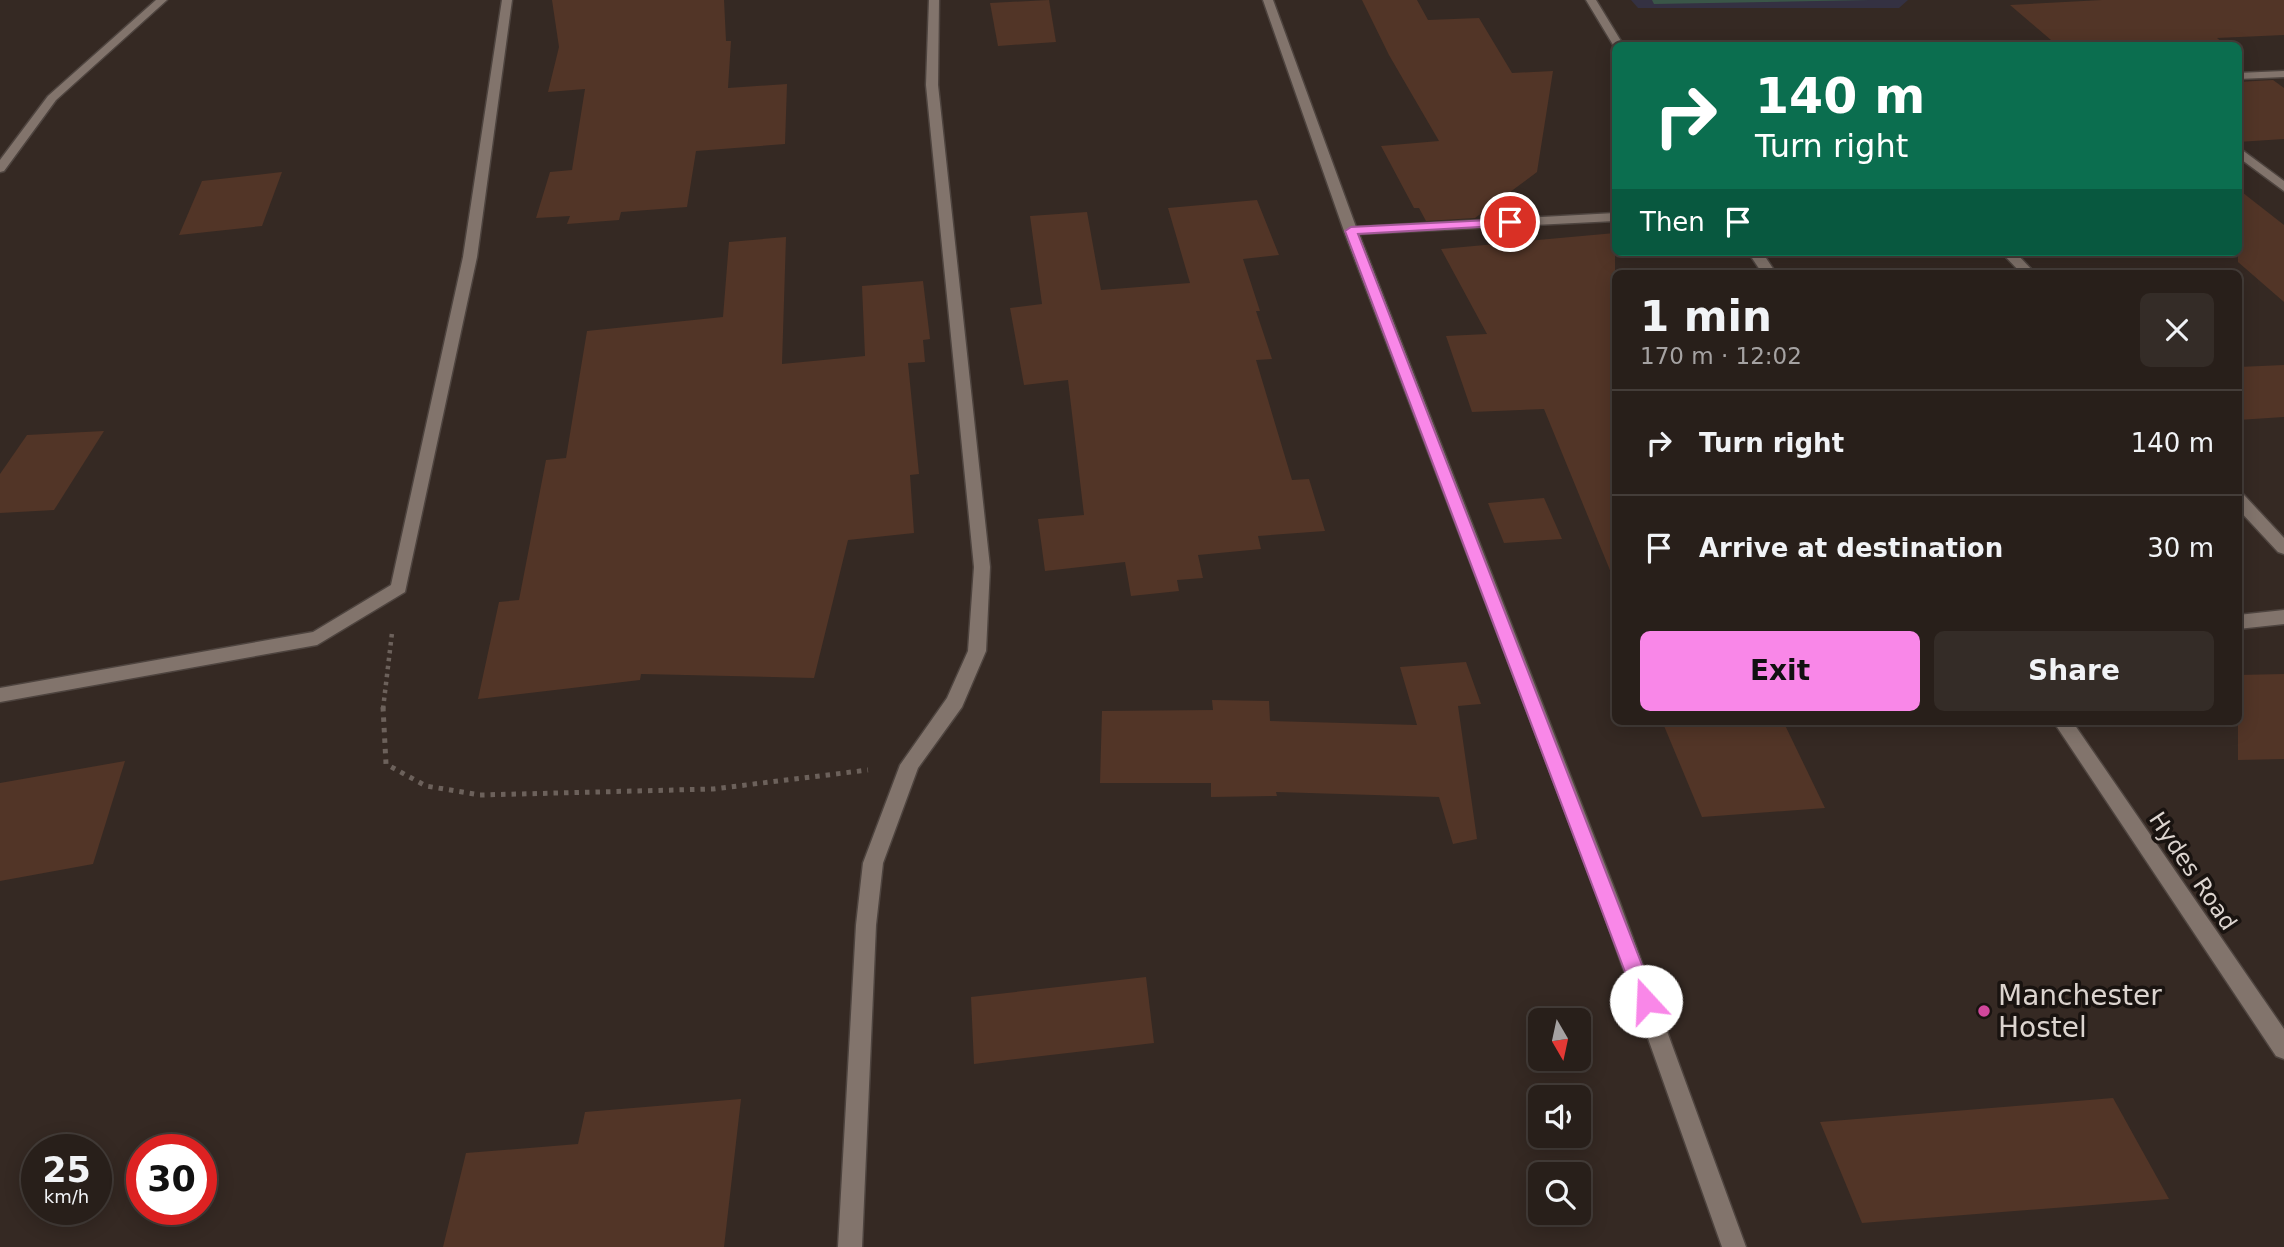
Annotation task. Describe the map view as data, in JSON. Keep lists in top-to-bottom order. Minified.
{"streets":{"street":["Hydes Road"]},"places":["Manchester Hostel"],"north":"bottom","page":{"turn":["140 m","Turn right"],"then":"Then","heading":["1 min","170 m · 12:02"],"list":[{"name":"Turn right","value":"140 m"},{"name":"Arrive at destination","value":"30 m"}],"buttons":["Exit","Share"],"speed":"25 km/h","limit":"30"}}
